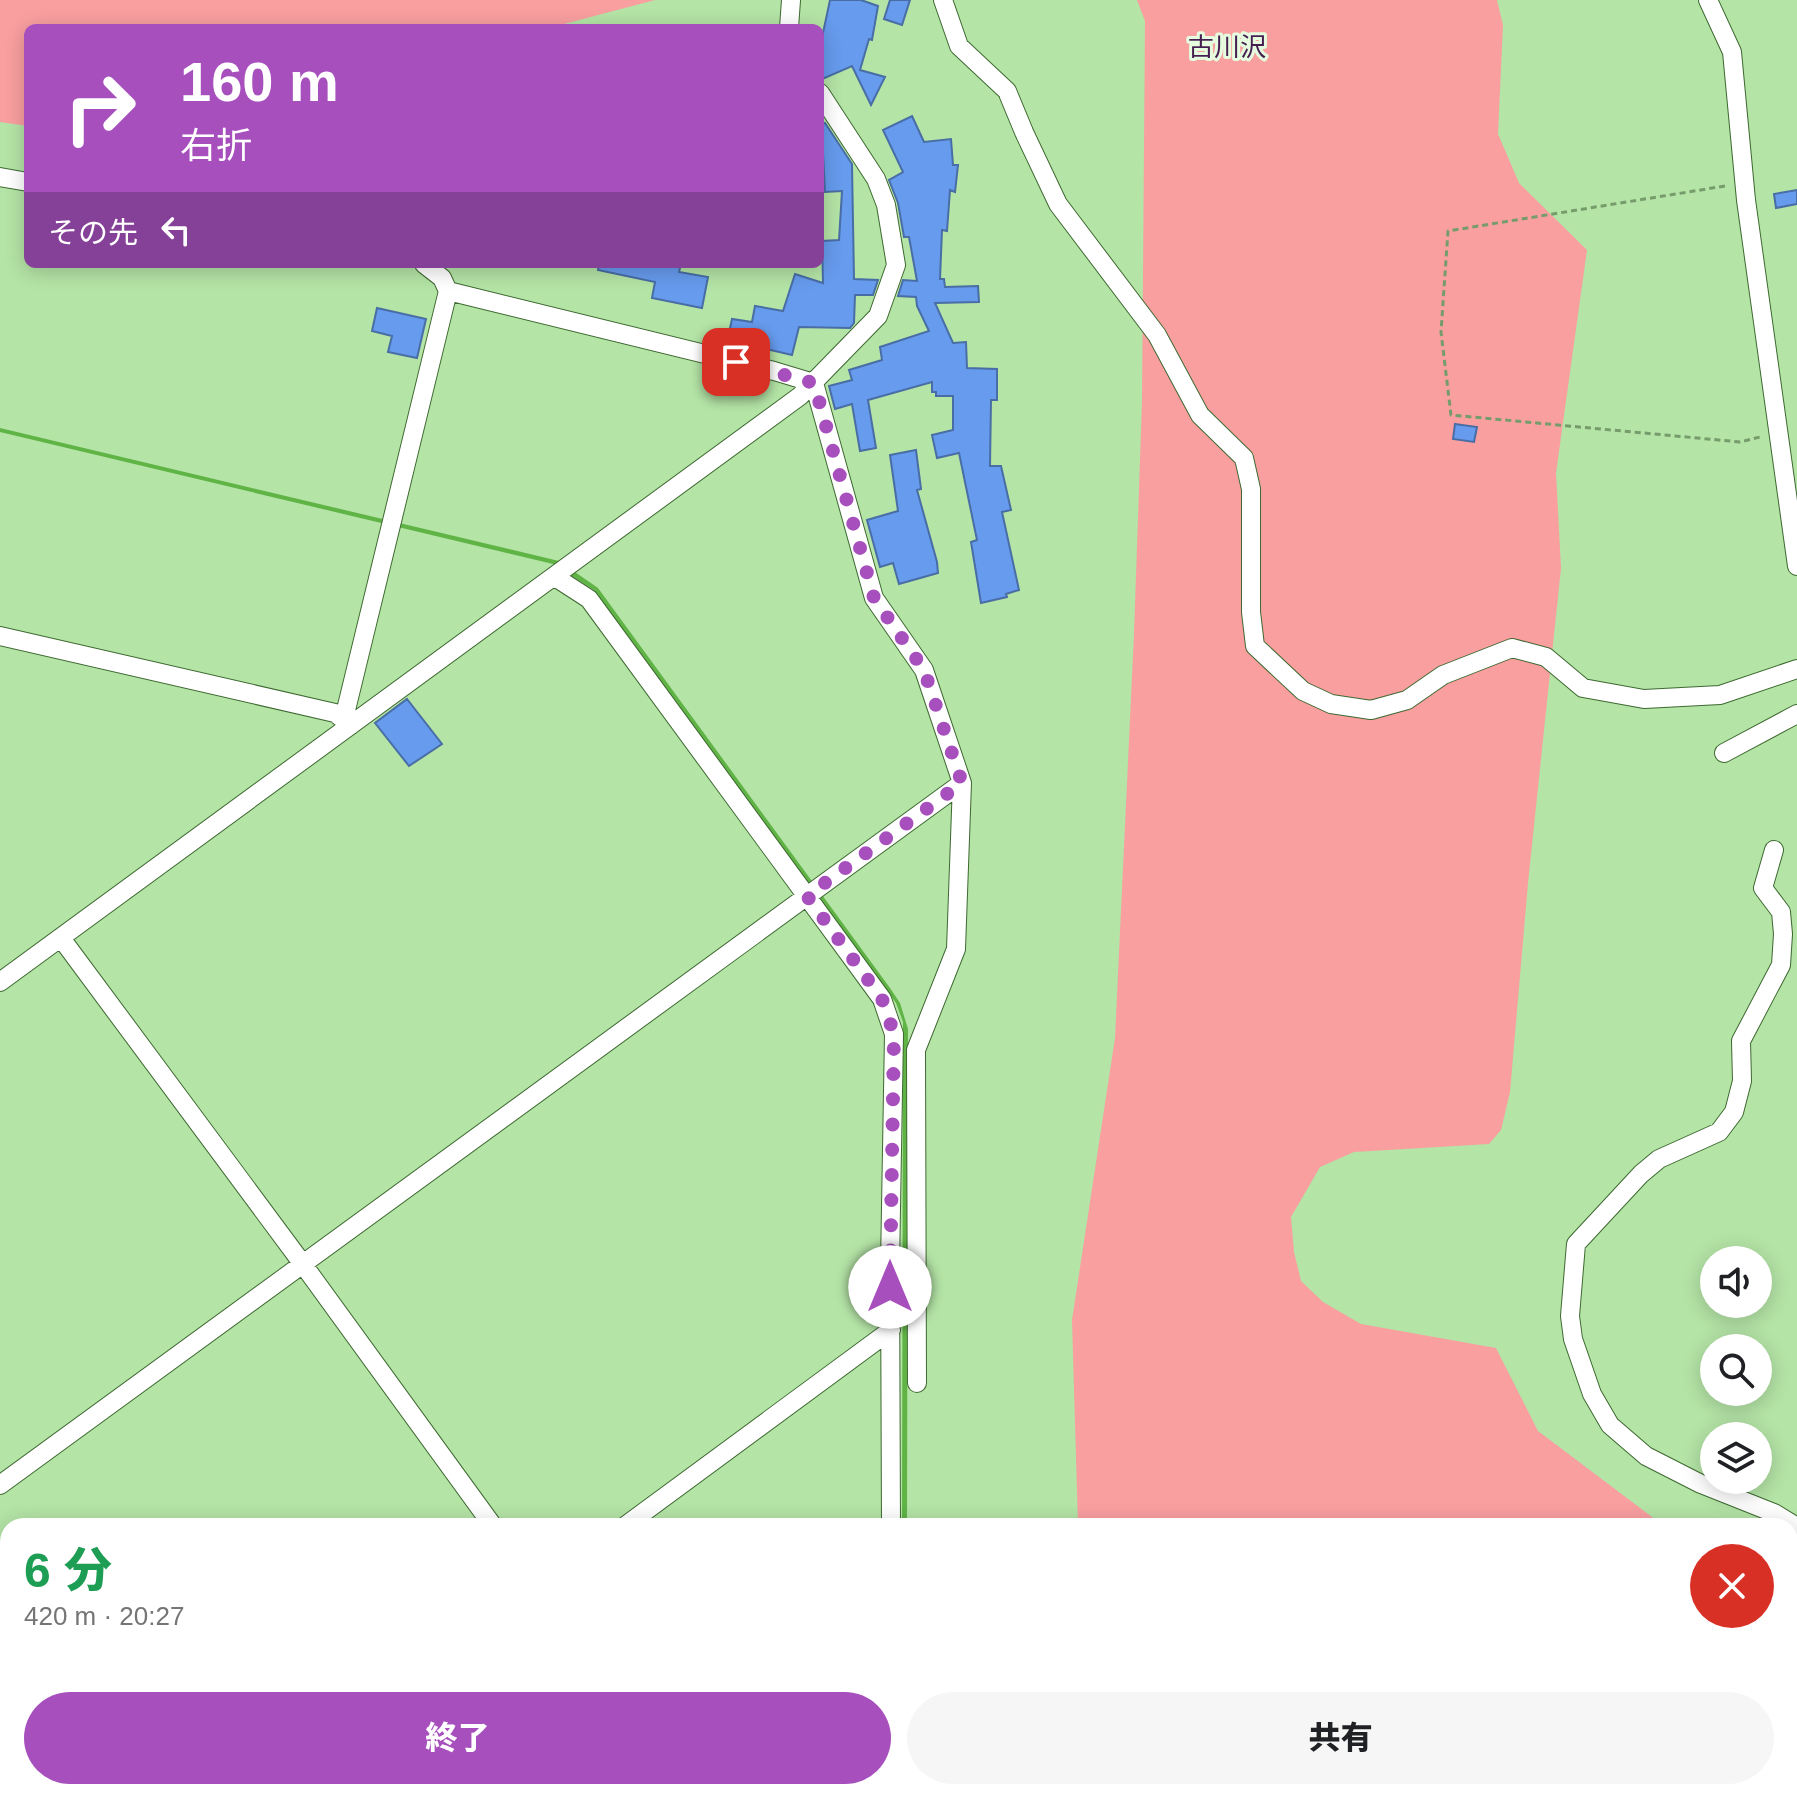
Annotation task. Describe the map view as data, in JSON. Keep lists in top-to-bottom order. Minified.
{"districts":["古川沢"],"page":{"turn":["160 m","右折"],"then":"その先","heading":["6 分","420 m · 20:27"],"buttons":["終了","共有"]}}
